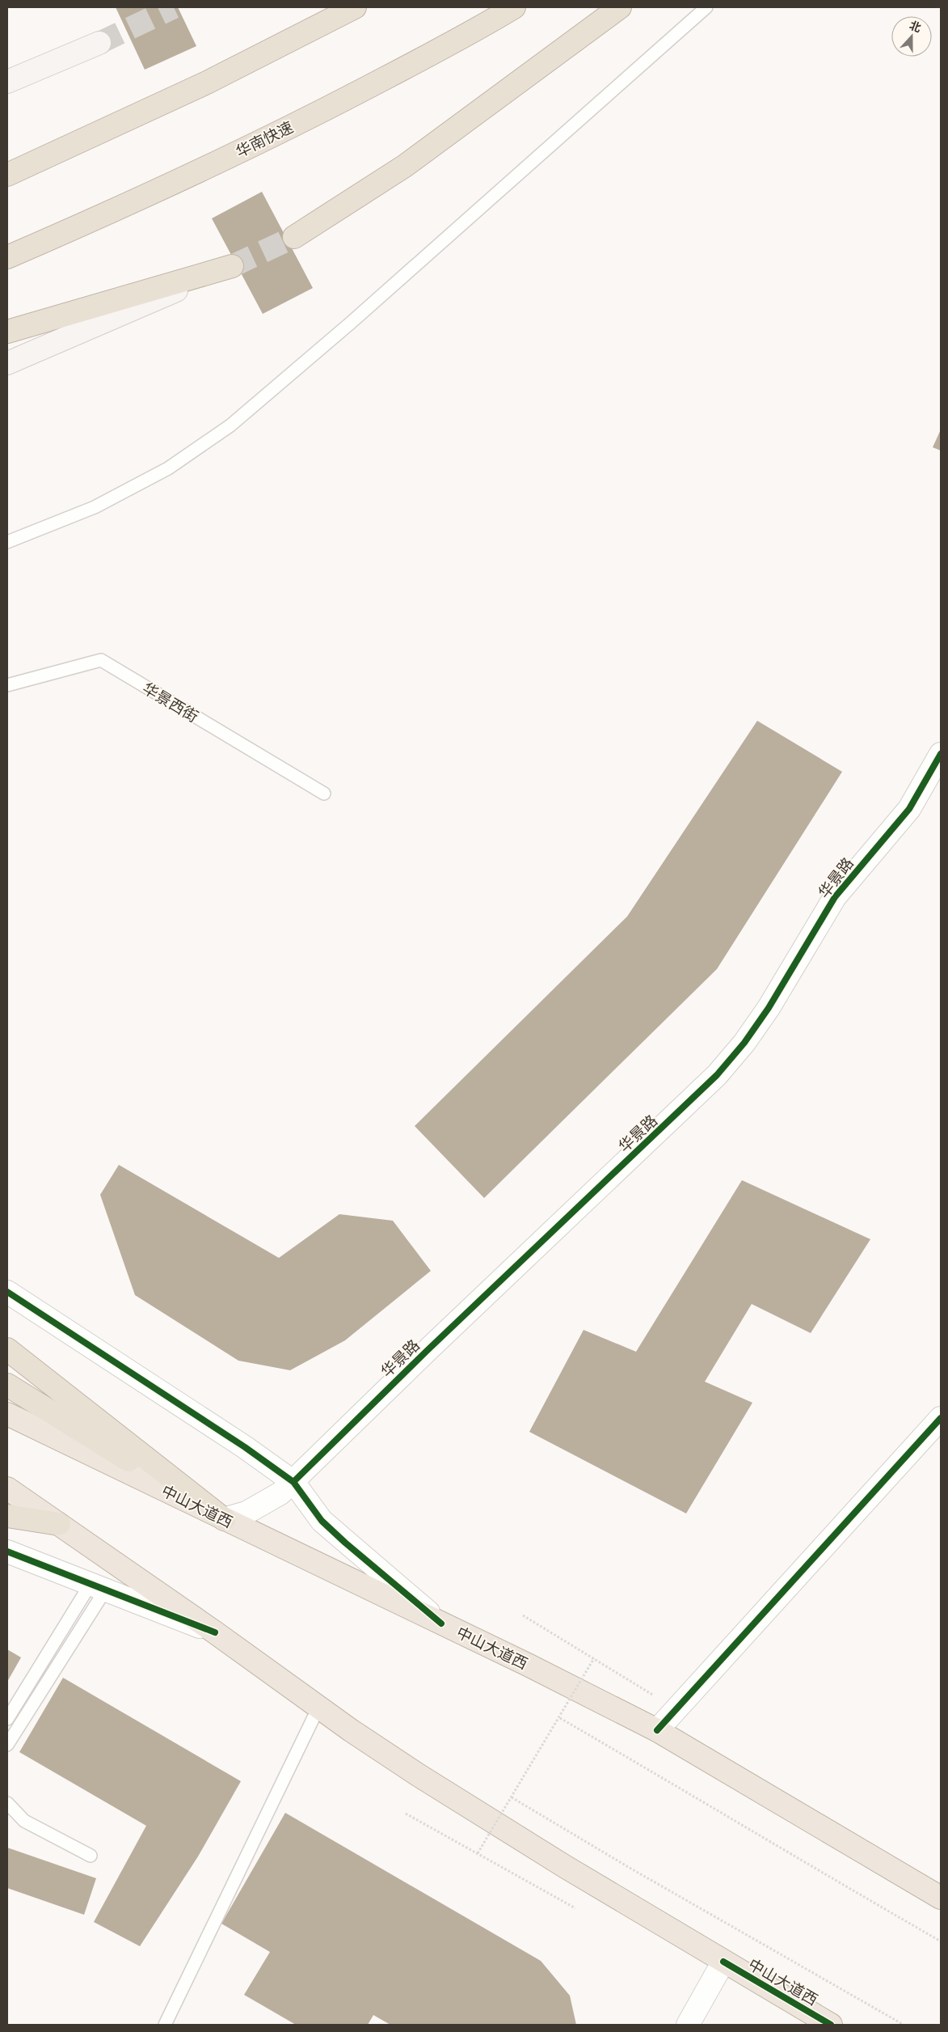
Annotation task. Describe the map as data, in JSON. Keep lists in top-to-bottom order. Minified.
{"streets":{"highway":["华南快速","中山大道西"],"street":["华景路"],"lane":["华景西街"]},"crossings":[["华景路","中山大道西"]],"north":"top"}
